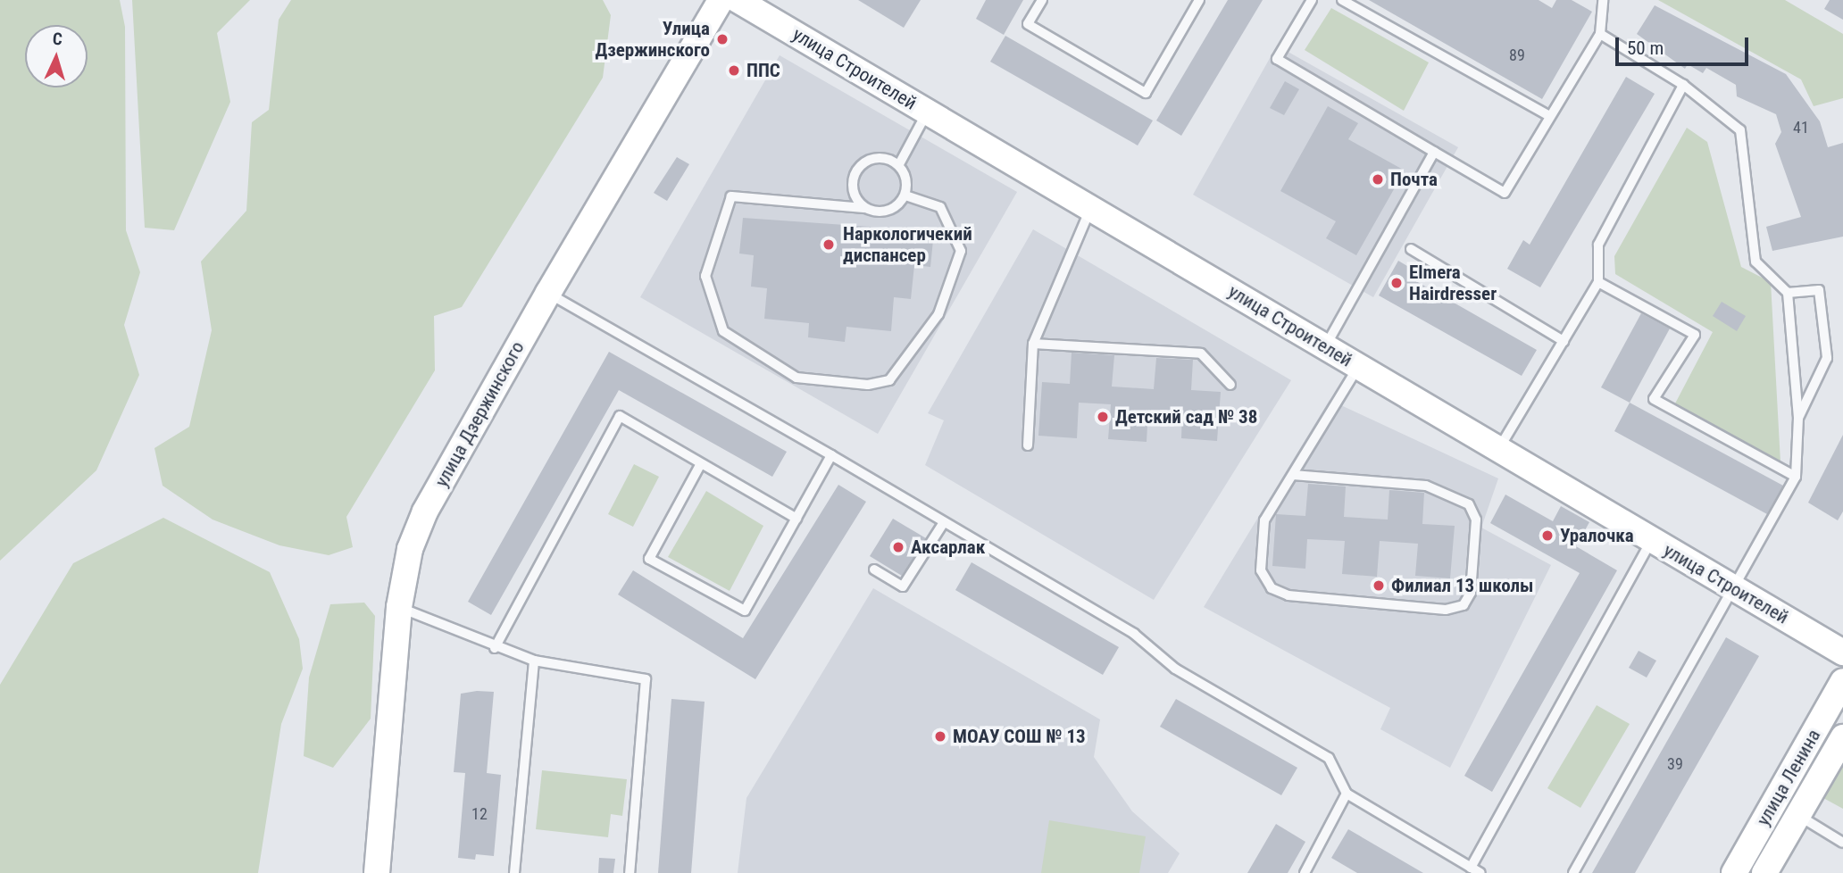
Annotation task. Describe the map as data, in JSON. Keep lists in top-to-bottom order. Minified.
{"streets":{"main road":["улица Строителей","улица Дзержинского","улица Ленина"]},"places":["Улица Дзержинского","ППС","Почта","Наркологичекий диспансер","Elmera Hairdresser","Детский сад № 38","Уралочка","Аксарлак","Филиал 13 школы","МОАУ СОШ № 13"],"house_numbers":["89","41","39","12"],"scale_bar":"50 m","north":"top"}
